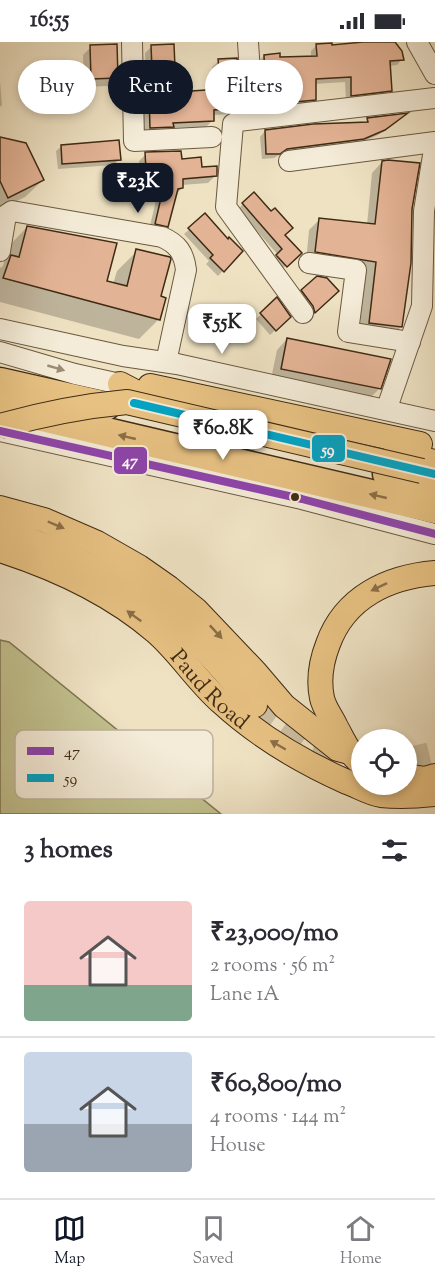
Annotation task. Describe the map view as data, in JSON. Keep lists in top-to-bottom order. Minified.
{"streets":{"main road":["Paud Road"]},"lines":["transit line 59","transit line 47"],"legend":["47","59"],"page":{"status":"16:55","chip":["Buy","Rent","Filters"],"price":["₹23K","₹55K","₹60.8K"],"heading":"3 homes","list":[{"name":"₹23,000/mo","note":"2 rooms · 56 m² · Lane 1A"},{"name":"₹60,800/mo","note":"4 rooms · 144 m² · House"}],"tabs":["Map","Saved","Home"]}}
